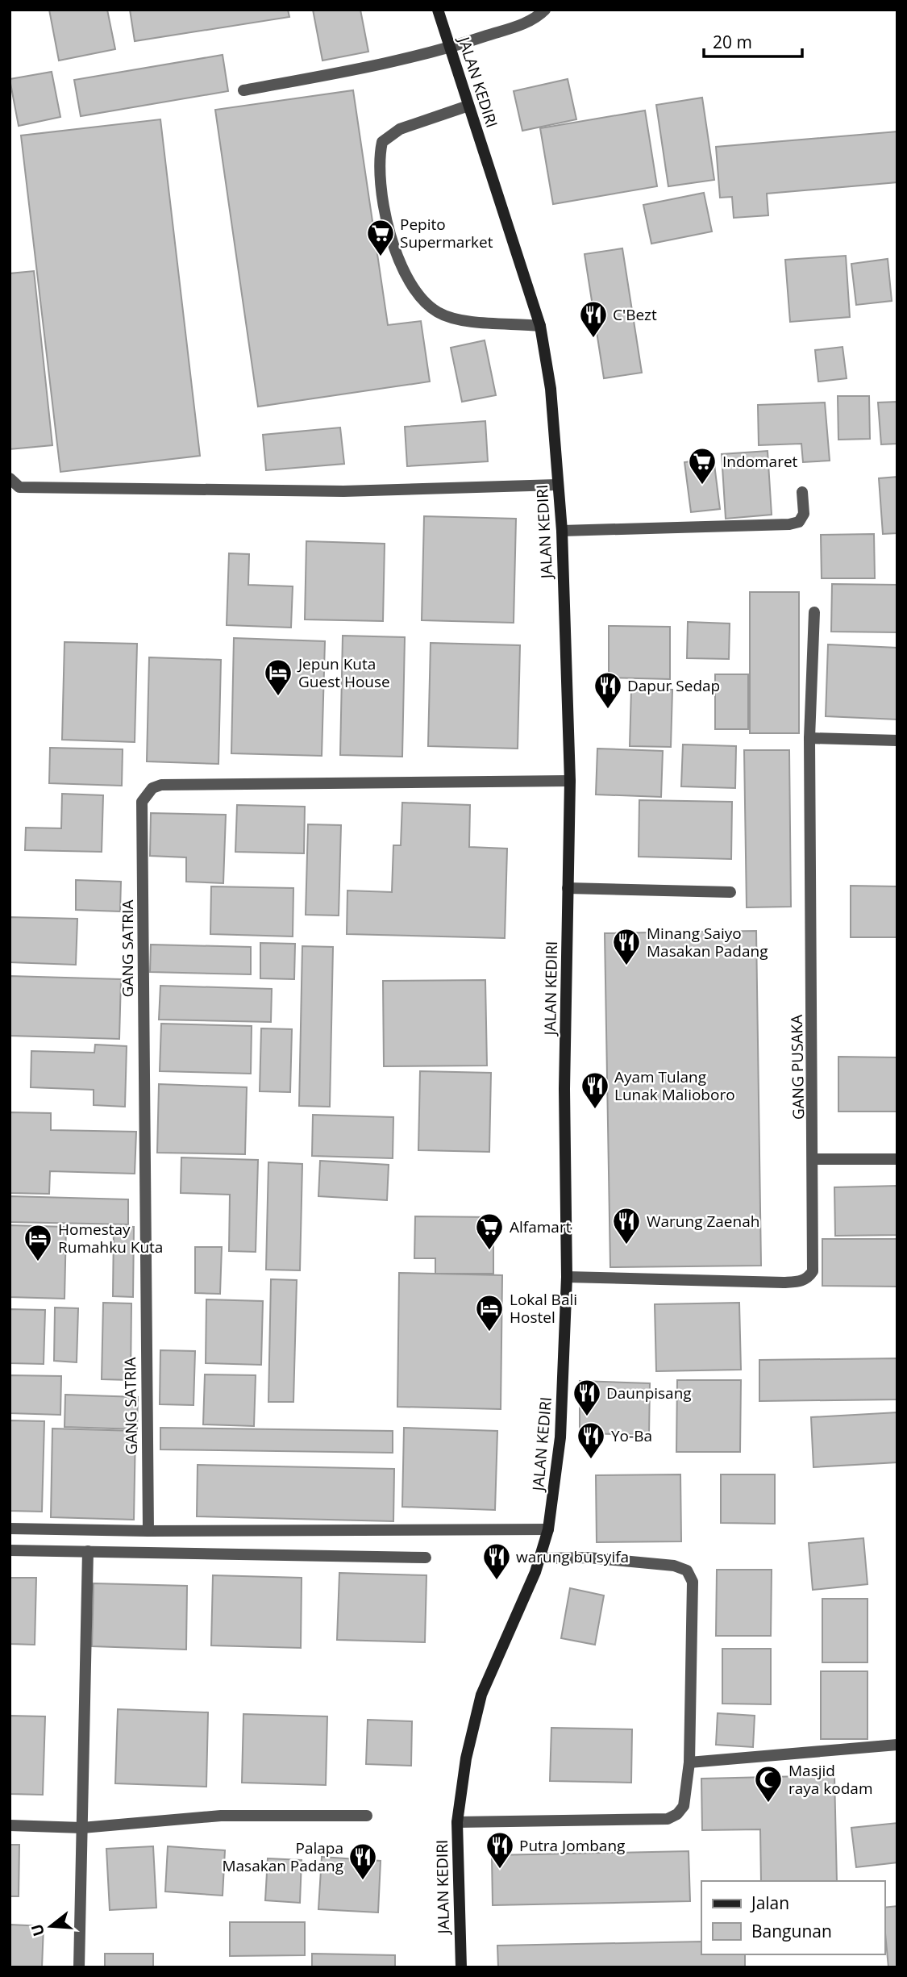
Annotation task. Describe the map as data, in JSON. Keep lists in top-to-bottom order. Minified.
{"streets":{"main road":["JALAN KEDIRI"],"street":["GANG SATRIA","GANG PUSAKA"]},"crossings":[["JALAN KEDIRI","GANG SATRIA"],["JALAN KEDIRI","GANG PUSAKA"]],"places":{"supermarket":["Pepito Supermarket","Indomaret","Alfamart"],"restaurant":["C'Bezt","Dapur Sedap","Minang Saiyo Masakan Padang","Ayam Tulang Lunak Malioboro","Warung Zaenah","Daunpisang","Yo-Ba","warung bu syifa","Putra Jombang","Palapa Masakan Padang"],"hotel":["Jepun Kuta Guest House","Homestay Rumahku Kuta","Lokal Bali Hostel"],"mosque":["Masjid raya kodam"]},"legend":["Jalan","Bangunan"],"scale_bar":"20 m","north":"left"}
